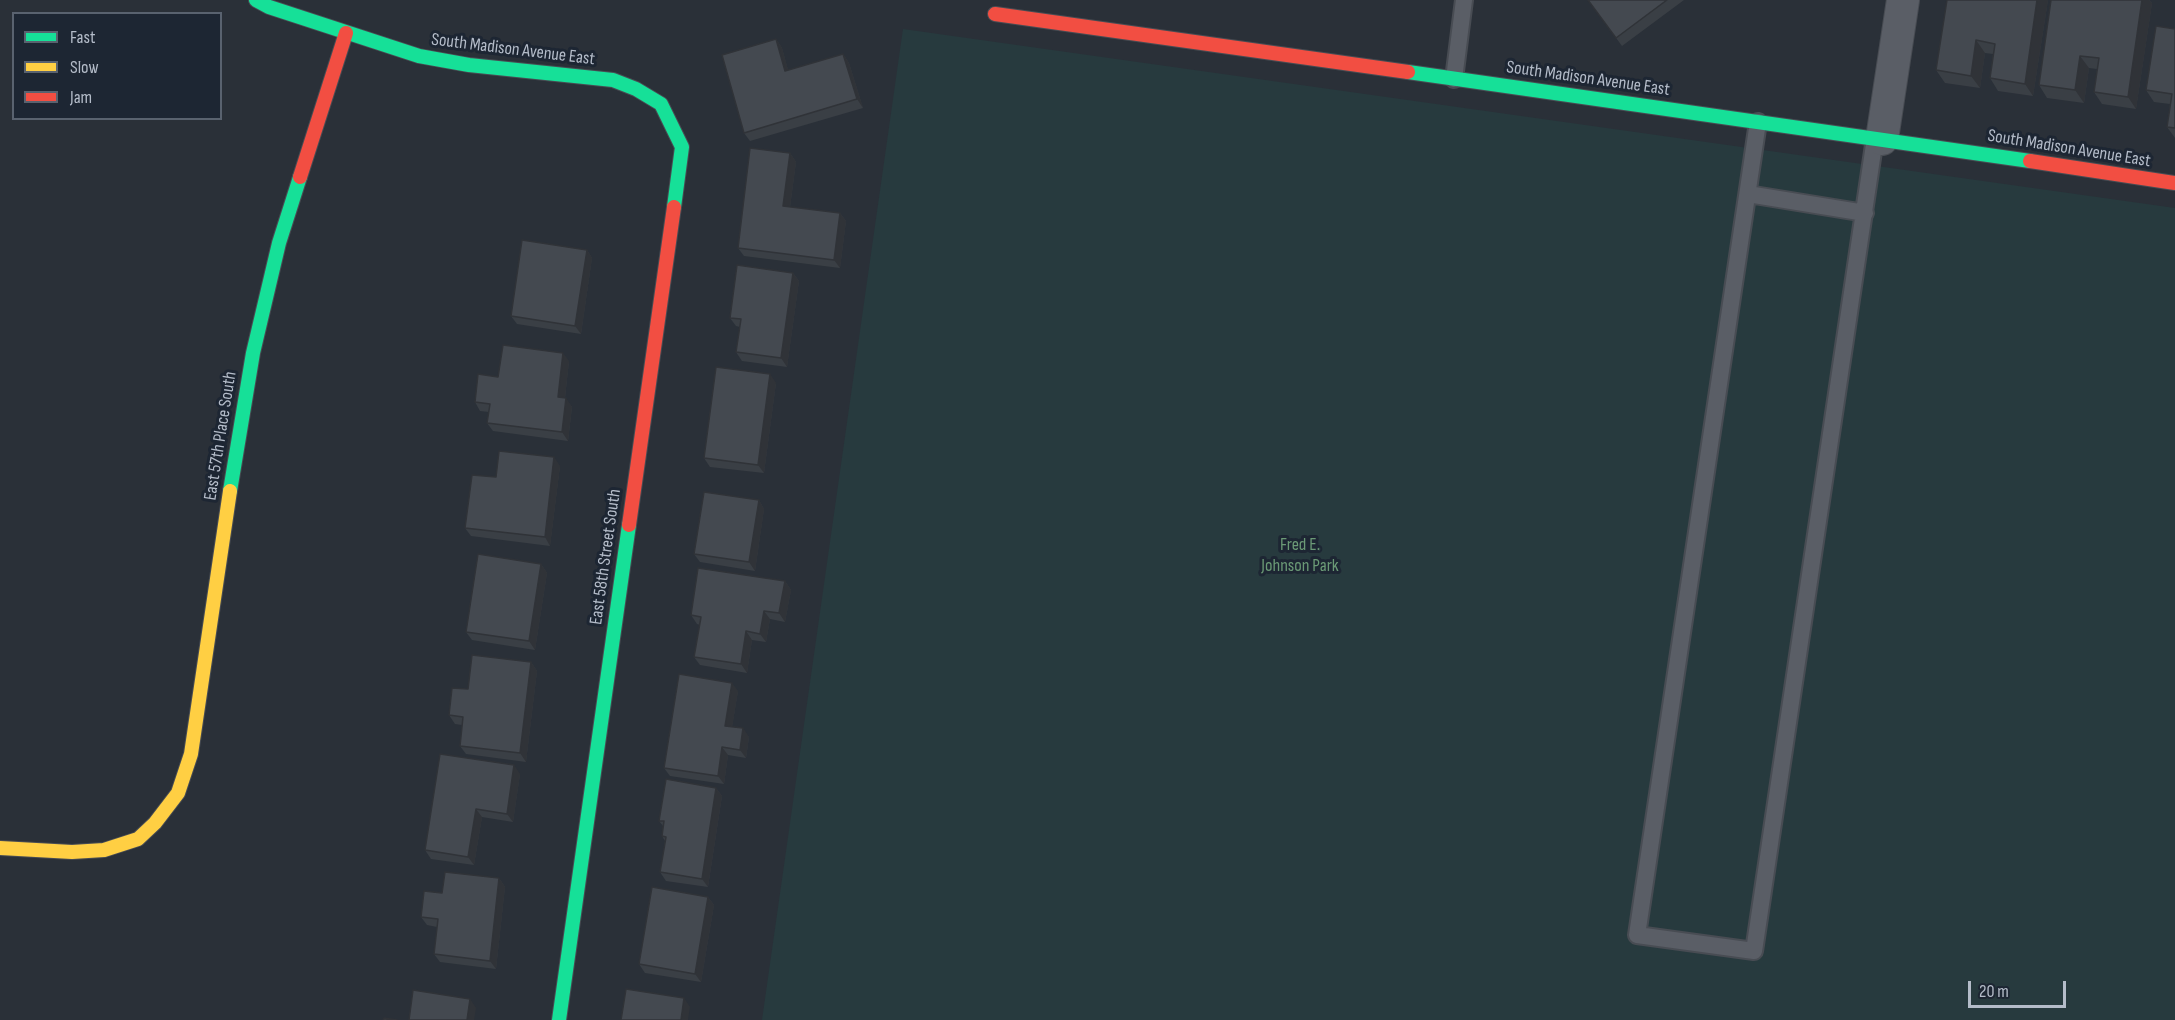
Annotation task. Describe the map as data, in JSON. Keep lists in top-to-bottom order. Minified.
{"streets":{"street":["South Madison Avenue East","East 57th Place South","East 58th Street South"]},"crossings":[["South Madison Avenue East","East 57th Place South"],["South Madison Avenue East","East 58th Street South"]],"parks":["Fred E. Johnson Park"],"legend":["Fast","Slow","Jam"],"scale_bar":"20 m"}
